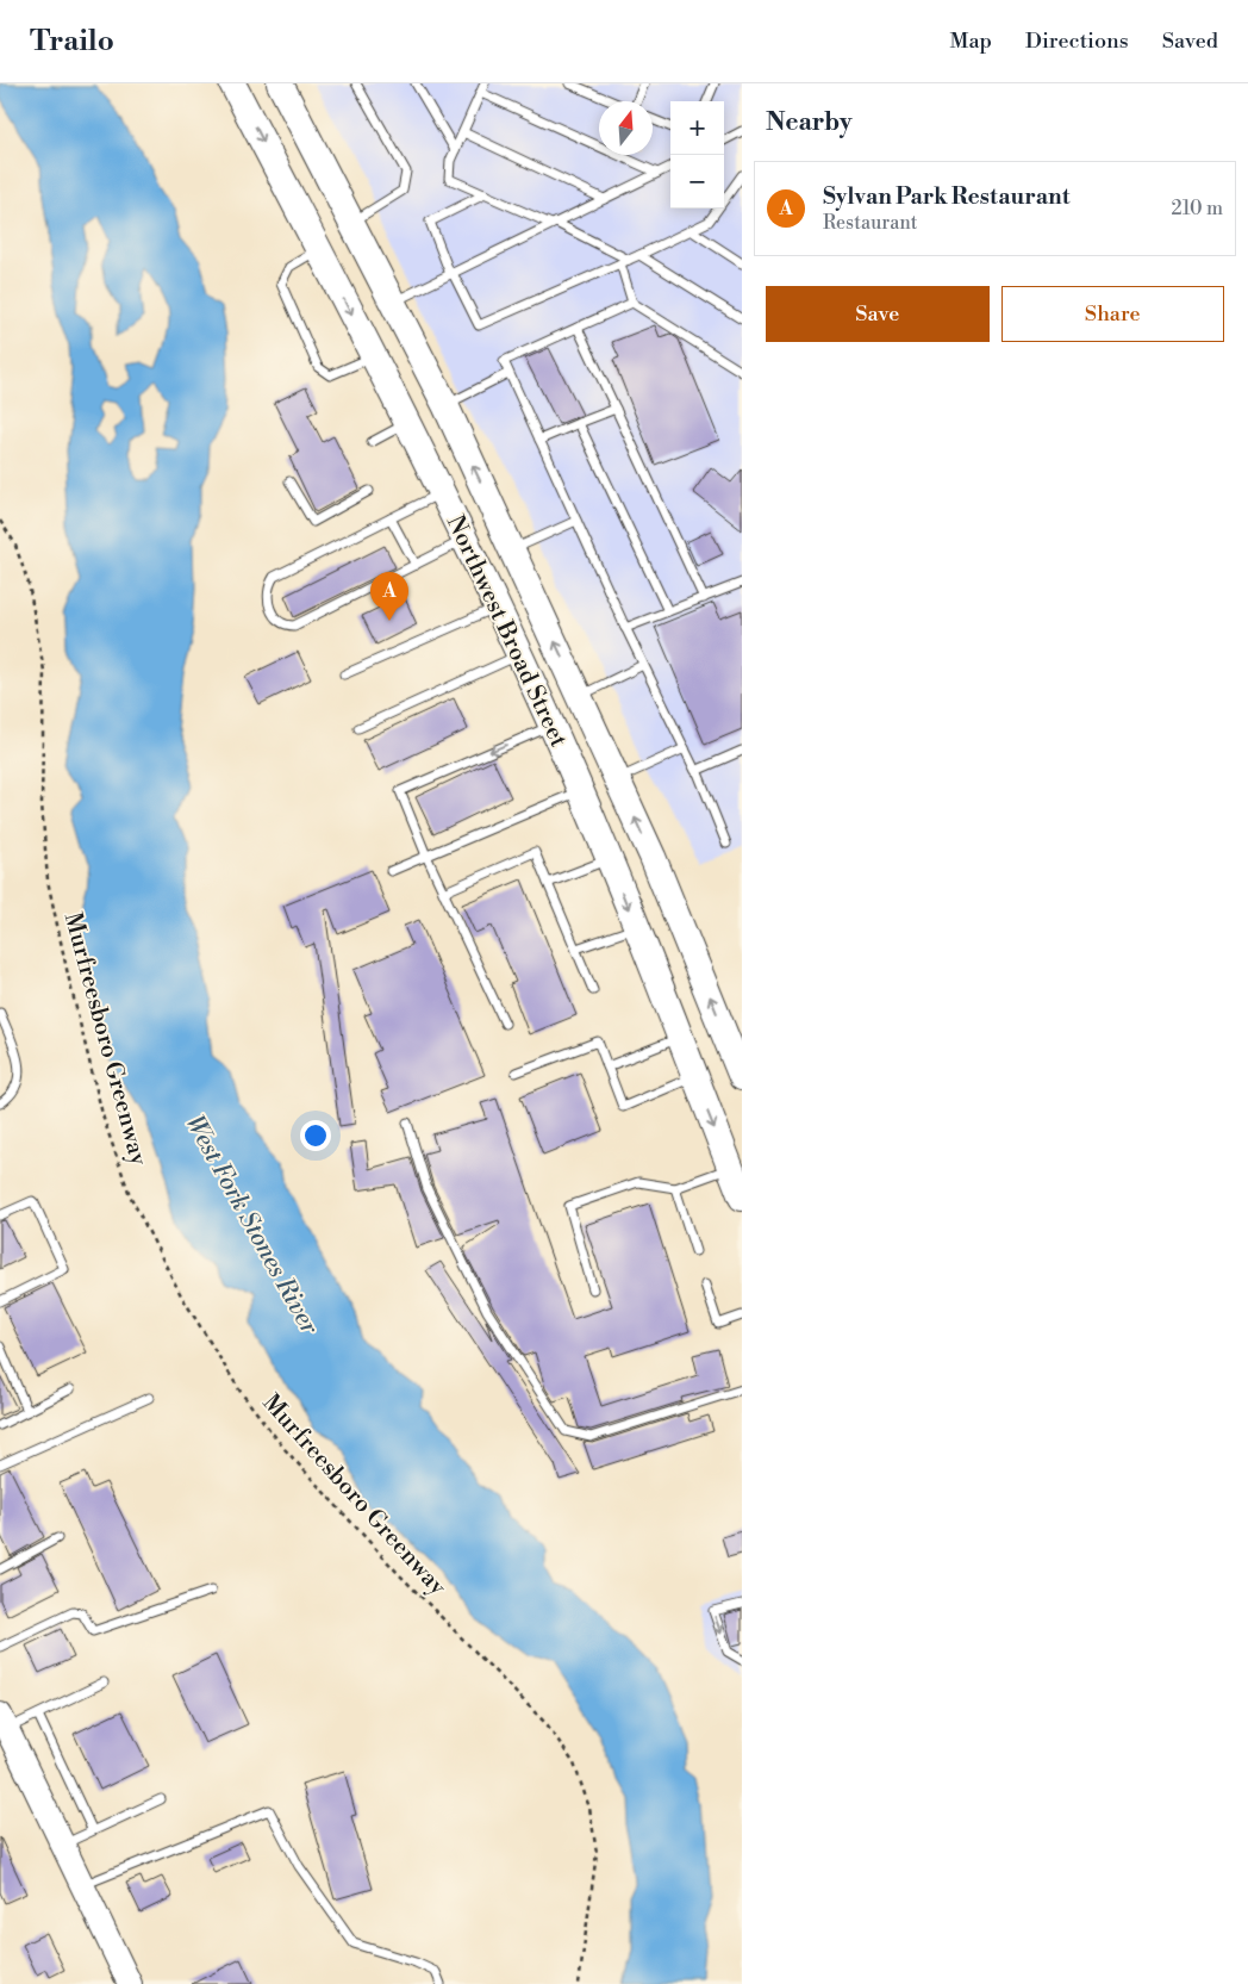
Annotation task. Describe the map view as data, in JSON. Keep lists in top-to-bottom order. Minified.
{"streets":{"main road":["Northwest Broad Street"],"path":["Murfreesboro Greenway"]},"water":["West Fork Stones River"],"north":"top","page":{"header":"Trailo","nav":["Map","Directions","Saved"],"heading":"Nearby","map_buttons":["+","−"],"list":[{"mark":"A","name":"Sylvan Park Restaurant","note":"Restaurant","value":"210 m"}],"buttons":["Save","Share"],"pins":"A"}}
